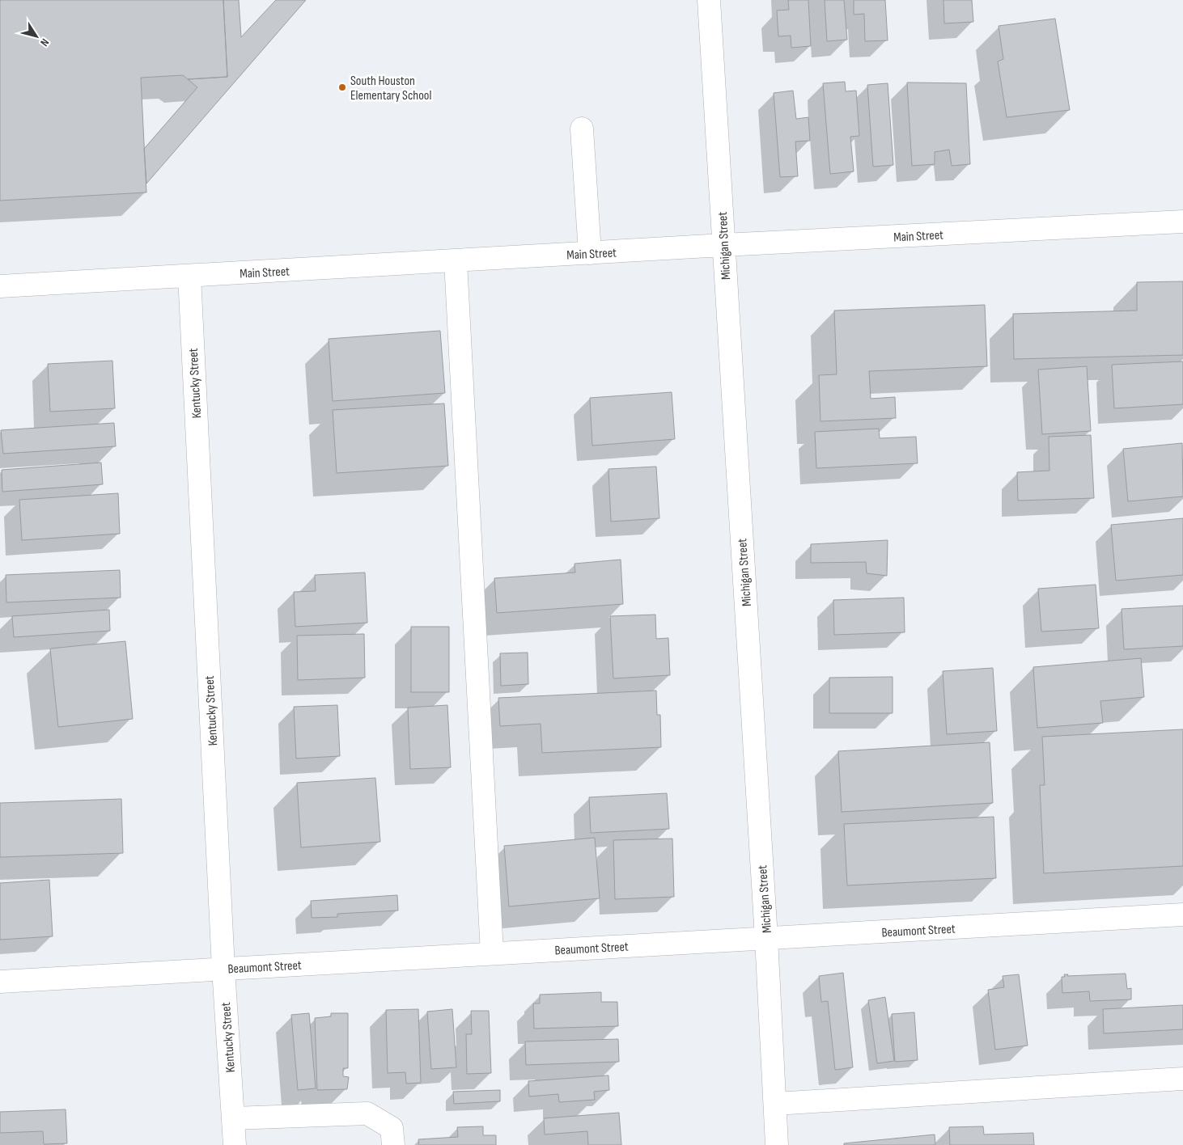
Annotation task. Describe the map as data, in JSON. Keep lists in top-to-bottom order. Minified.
{"streets":{"street":["Main Street","Michigan Street","Kentucky Street","Beaumont Street"]},"crossings":[["Main Street","Michigan Street"],["Main Street","Kentucky Street"],["Michigan Street","Beaumont Street"],["Kentucky Street","Beaumont Street"]],"places":["South Houston Elementary School"],"north":"bottom right"}
